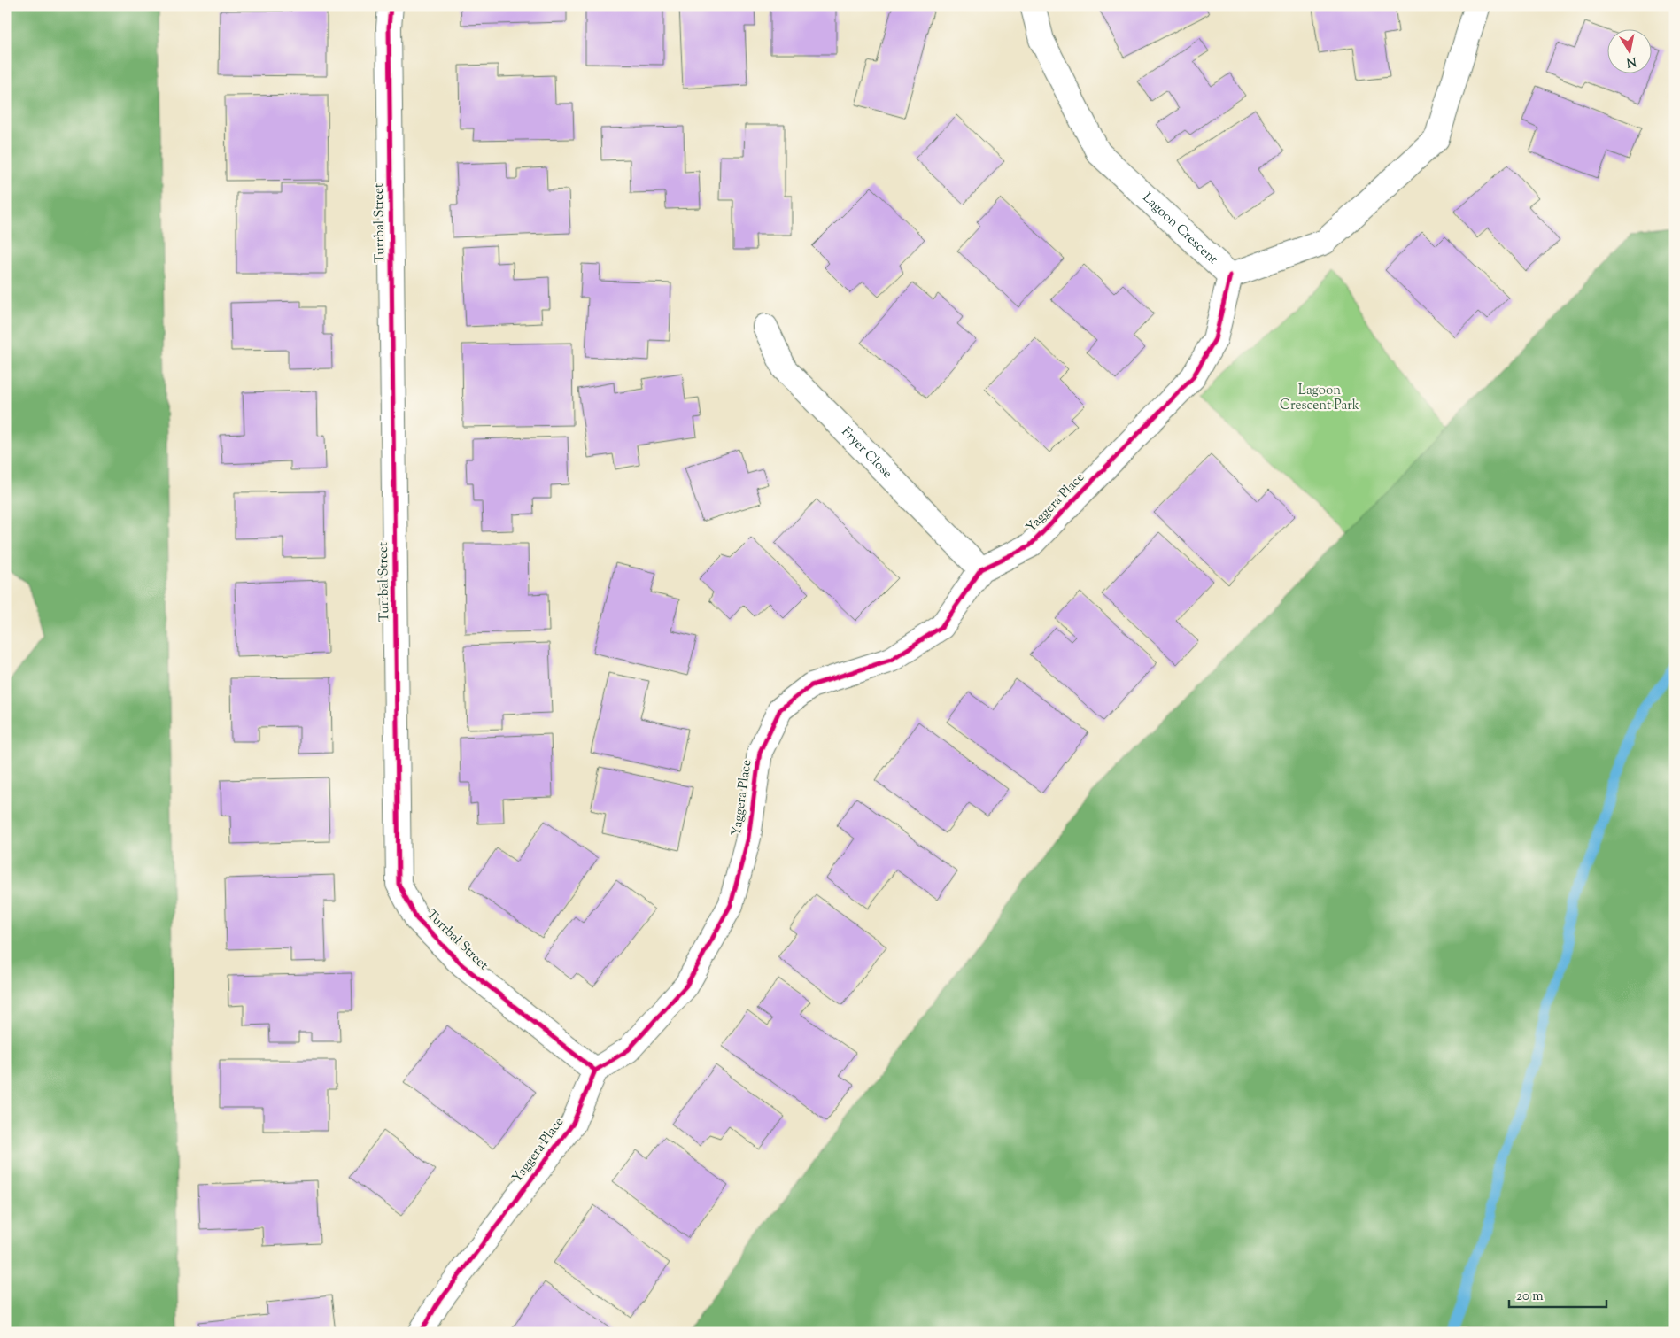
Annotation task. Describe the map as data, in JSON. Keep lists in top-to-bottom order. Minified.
{"streets":{"street":["Turrbal Street","Lagoon Crescent","Fryer Close","Yaggera Place"]},"crossings":[["Turrbal Street","Yaggera Place"],["Lagoon Crescent","Yaggera Place"],["Fryer Close","Yaggera Place"]],"parks":["Lagoon Crescent Park"],"scale_bar":"20 m","north":"bottom"}
